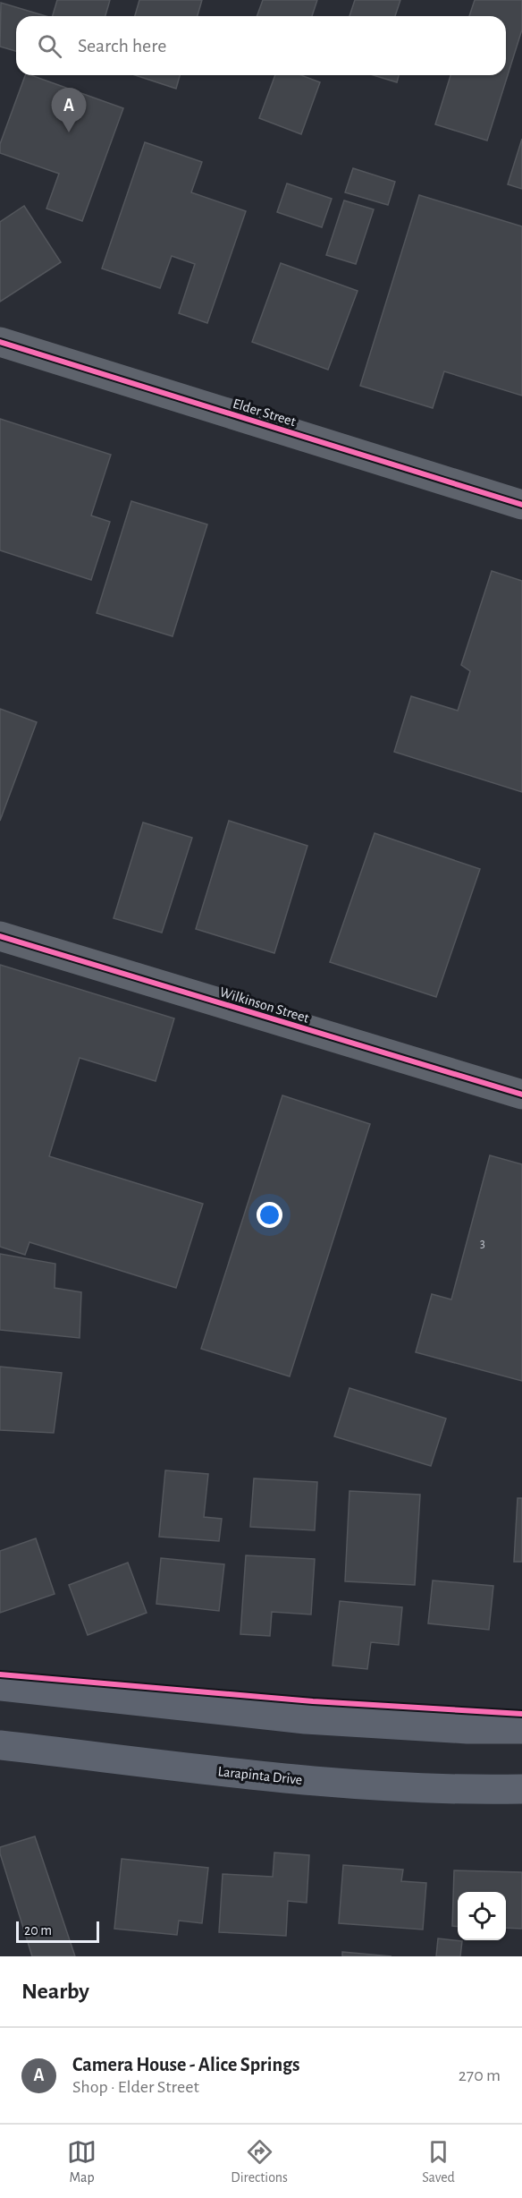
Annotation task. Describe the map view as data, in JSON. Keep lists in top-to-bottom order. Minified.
{"streets":{"main road":["Larapinta Drive"],"street":["Elder Street","Wilkinson Street"]},"house_numbers":["3"],"scale_bar":"20 m","page":{"search":"Search here","pins":"A","scale":"20 m","heading":"Nearby","list":[{"mark":"A","name":"Camera House - Alice Springs","note":"Shop · Elder Street","value":"270 m"}],"nav":["Map","Directions","Saved"]}}
